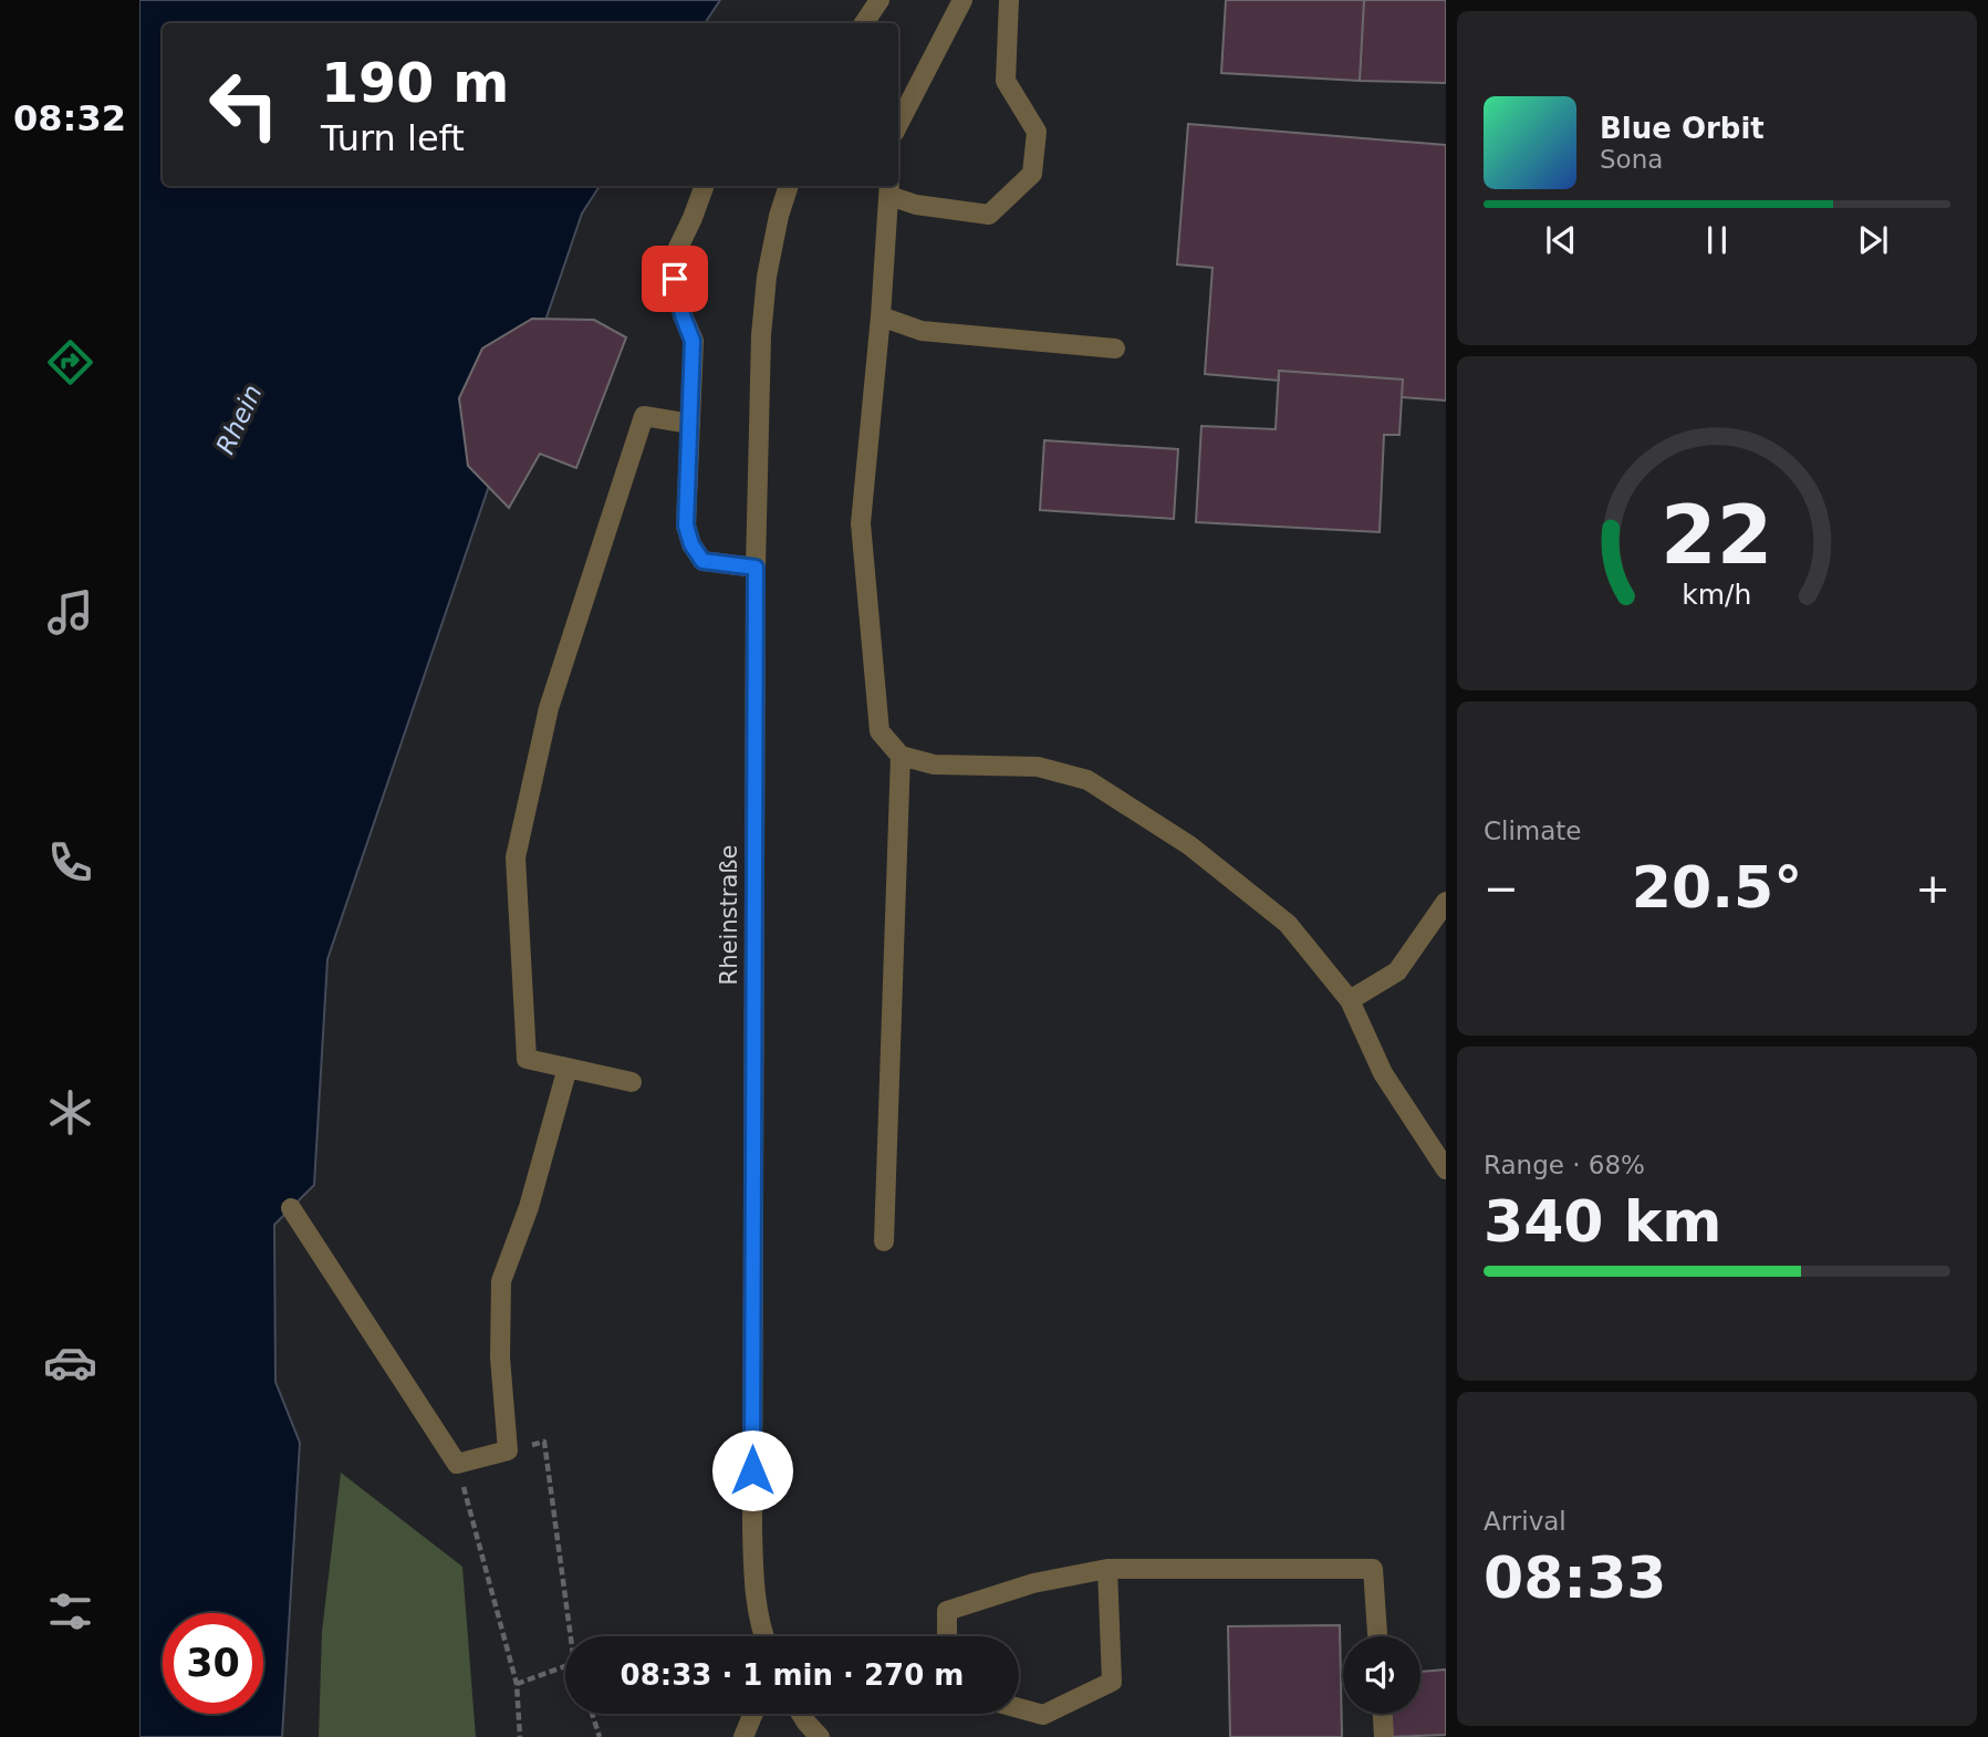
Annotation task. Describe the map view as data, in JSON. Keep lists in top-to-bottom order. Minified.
{"streets":{"street":["Rheinstraße"]},"water":["Rhein"],"page":{"tabs":"08:32","turn":["190 m","Turn left"],"song":["Blue Orbit","Sona"],"tile":["Climate",["Range · 68%","340 km"],["Arrival","08:33"]],"heat":["−","20.5°","+"],"limit":"30","trip":"08:33 · 1 min · 270 m","gauge":["22","km/h"]}}
